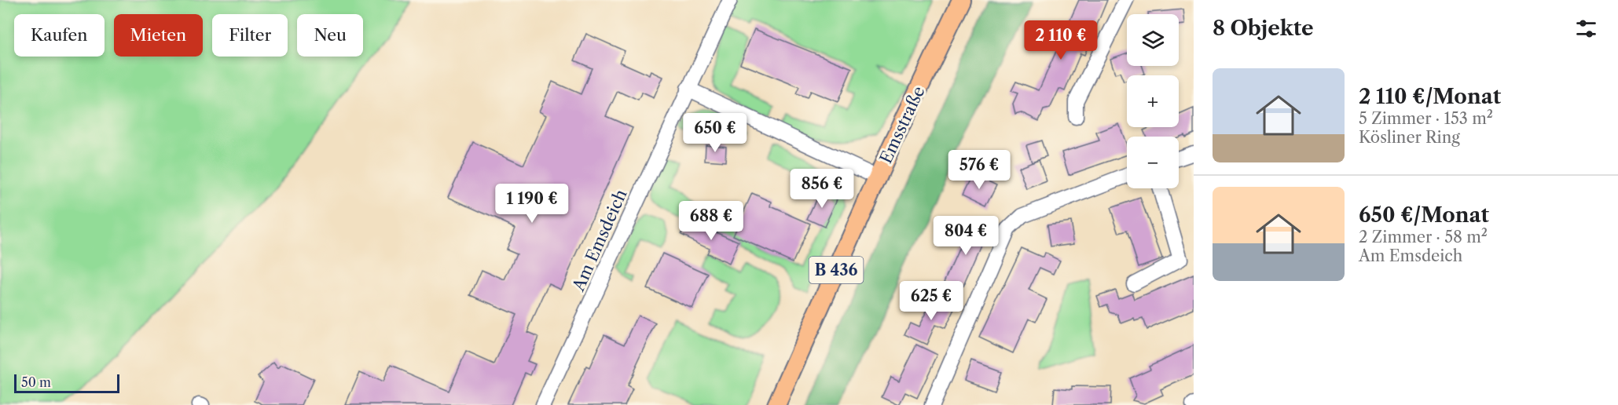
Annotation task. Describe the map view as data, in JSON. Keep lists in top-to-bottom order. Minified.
{"streets":{"main road":["Emsstraße","B 436"],"street":["Am Emsdeich"]},"scale_bar":"50 m","page":{"heading":"8 Objekte","map_buttons":["+","−"],"chip":["Kaufen","Mieten","Filter","Neu"],"price":["2 110 €","650 €","576 €","856 €","1 190 €","688 €","804 €","625 €"],"list":[{"name":"2 110 €/Monat","note":"5 Zimmer · 153 m² · Kösliner Ring"},{"name":"650 €/Monat","note":"2 Zimmer · 58 m² · Am Emsdeich"}],"scale":"50 m"}}
